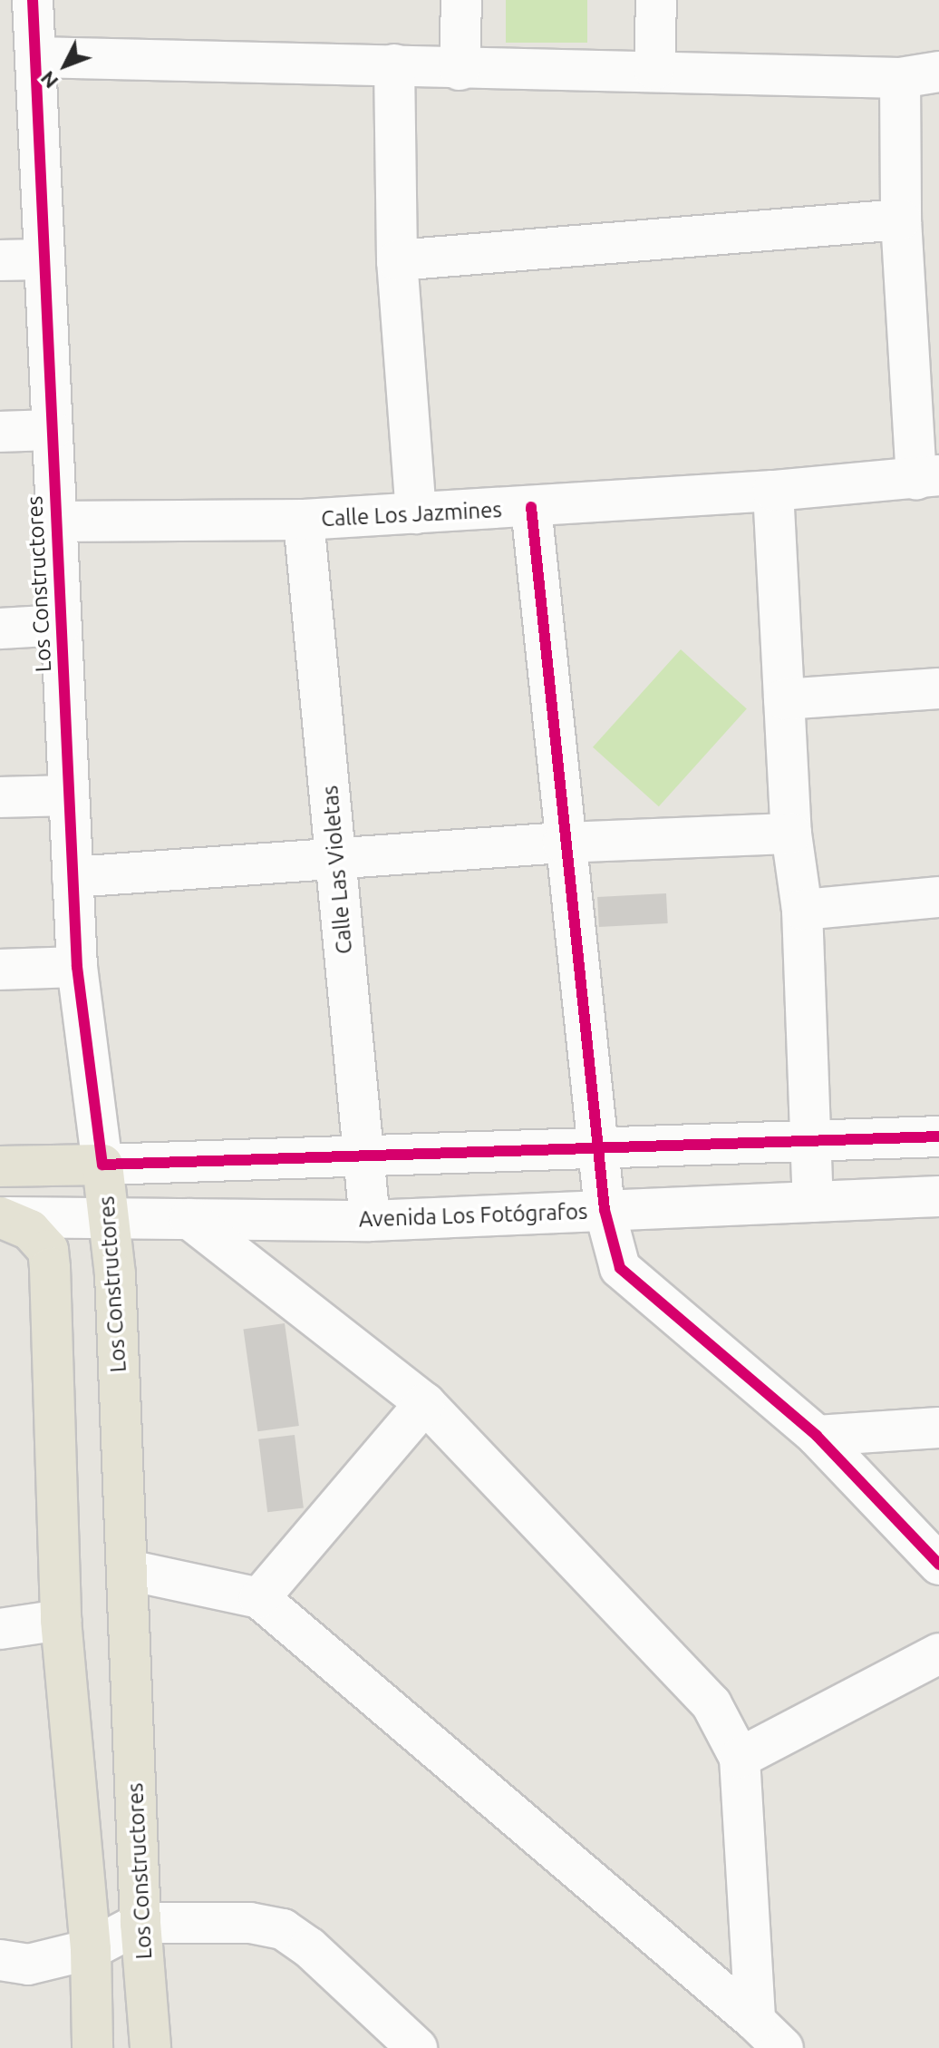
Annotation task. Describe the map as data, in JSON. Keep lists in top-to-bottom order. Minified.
{"streets":{"main road":["Los Constructores"],"street":["Calle Los Jazmines","Calle Las Violetas","Avenida Los Fotógrafos"]},"crossings":[["Calle Los Jazmines","Los Constructores"],["Calle Los Jazmines","Calle Las Violetas"],["Los Constructores","Avenida Los Fotógrafos"],["Calle Las Violetas","Avenida Los Fotógrafos"]],"north":"bottom left"}
